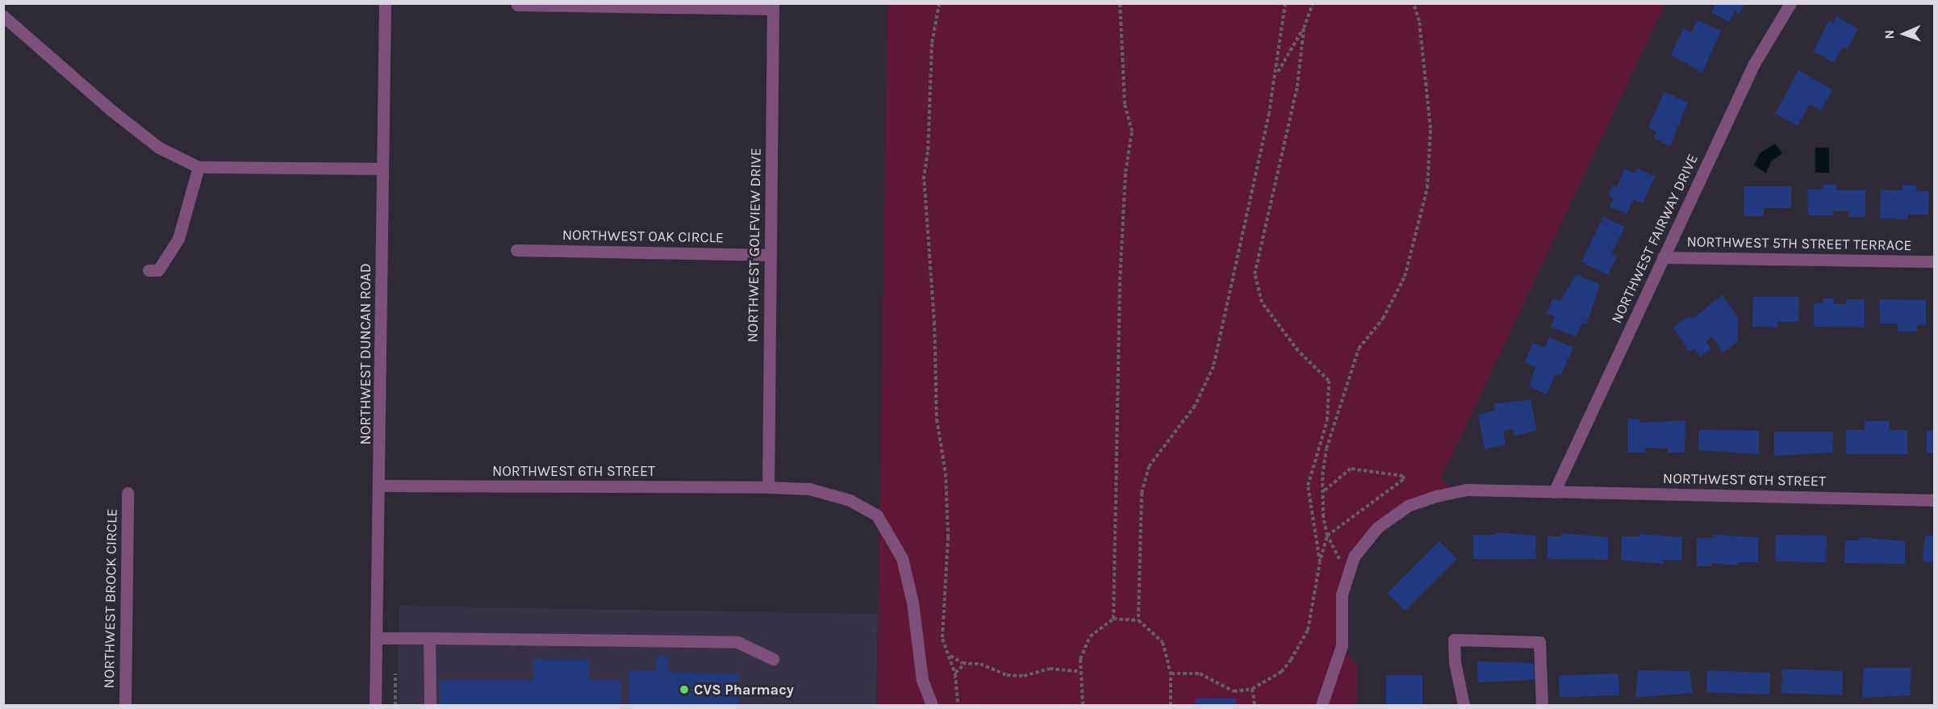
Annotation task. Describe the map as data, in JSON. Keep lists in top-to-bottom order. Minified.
{"streets":{"street":["NORTHWEST OAK CIRCLE","NORTHWEST FAIRWAY DRIVE","NORTHWEST 5TH STREET TERRACE","NORTHWEST GOLFVIEW DRIVE","NORTHWEST DUNCAN ROAD","NORTHWEST 6TH STREET","NORTHWEST BROCK CIRCLE"]},"crossings":[["NORTHWEST OAK CIRCLE","NORTHWEST GOLFVIEW DRIVE"],["NORTHWEST FAIRWAY DRIVE","NORTHWEST 5TH STREET TERRACE"],["NORTHWEST FAIRWAY DRIVE","NORTHWEST 6TH STREET"],["NORTHWEST GOLFVIEW DRIVE","NORTHWEST 6TH STREET"],["NORTHWEST DUNCAN ROAD","NORTHWEST 6TH STREET"]],"places":["CVS Pharmacy"],"north":"left"}
